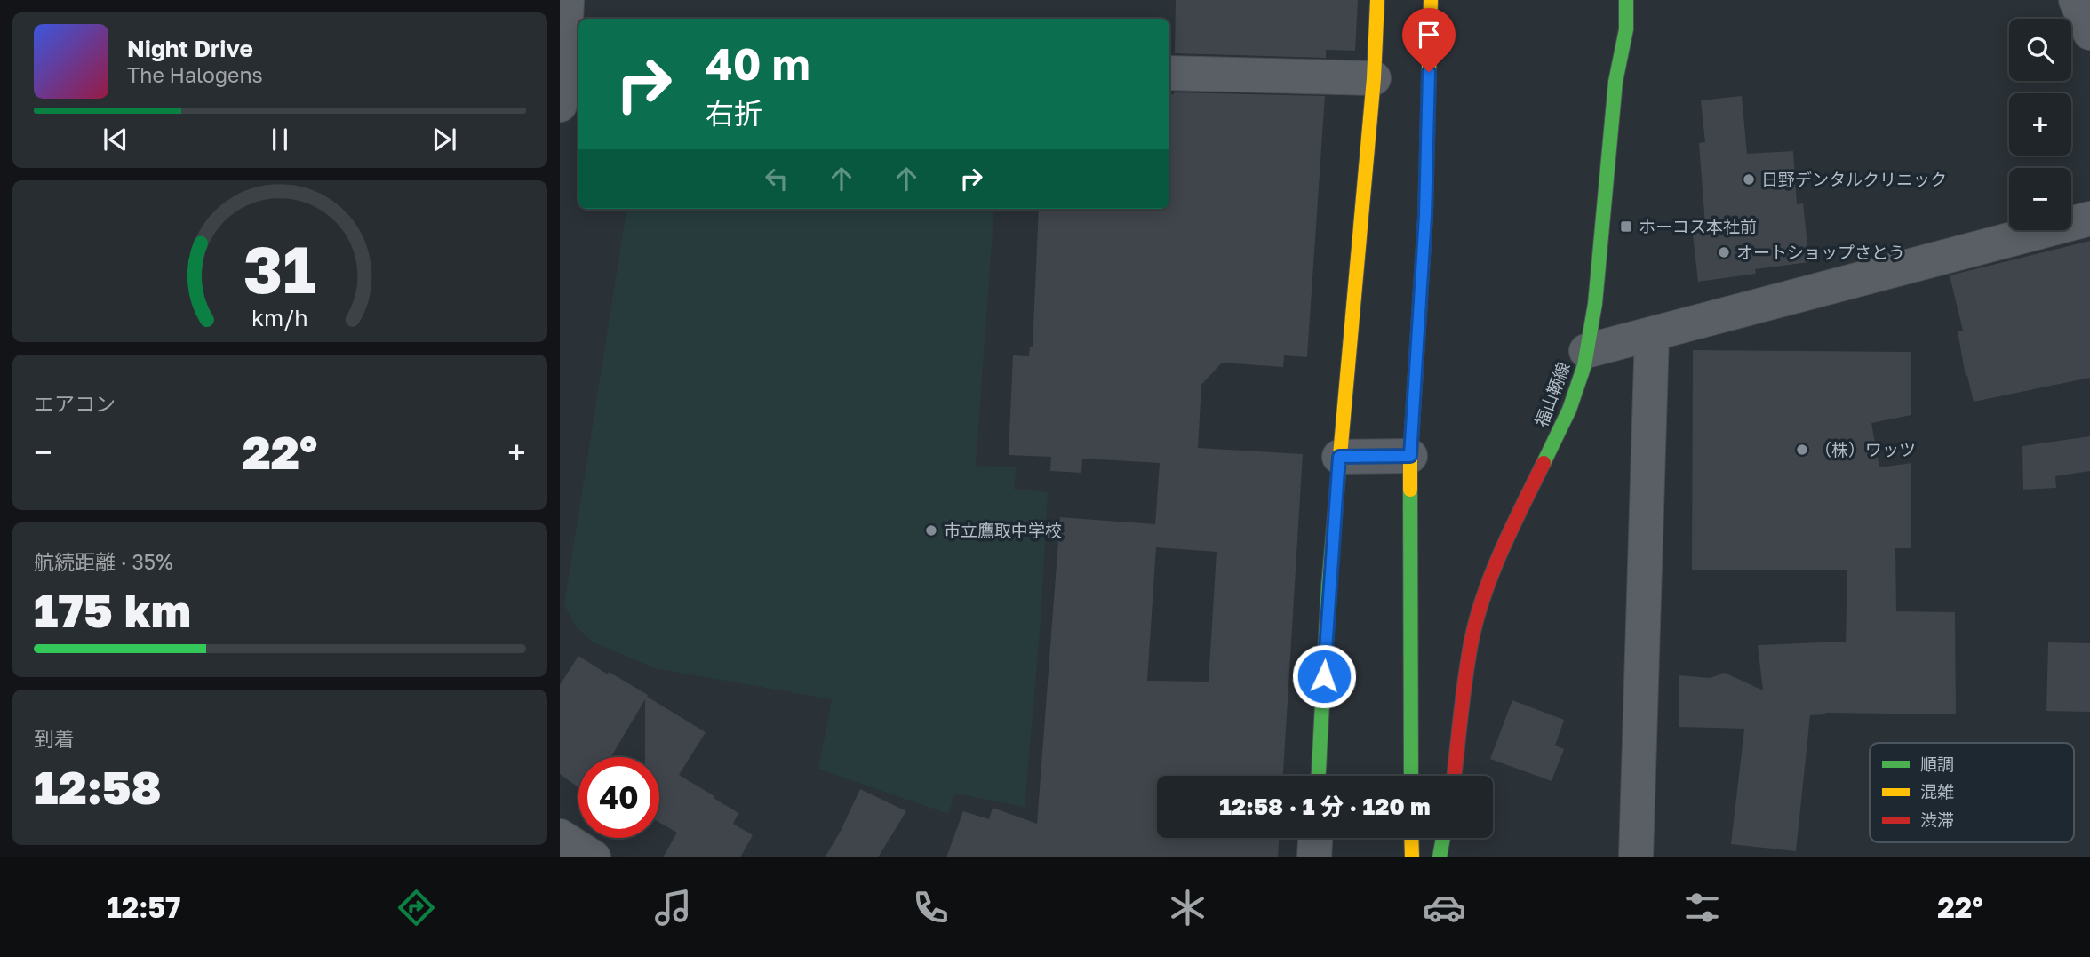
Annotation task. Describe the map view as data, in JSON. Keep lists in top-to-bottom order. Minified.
{"streets":{"main road":["福山鞆線"]},"places":{"other":["日野デンタルクリニック","オートショップさとう","（株）ワッツ","市立鷹取中学校"],"transit":["ホーコス本社前"]},"legend":["順調","混雑","渋滞"],"page":{"map_buttons":["+","−"],"turn":["40 m","右折"],"song":["Night Drive","The Halogens"],"tile":["エアコン",["航続距離 · 35%","175 km"],["到着","12:58"]],"heat":["−","22°","+"],"limit":"40","trip":"12:58 · 1 分 · 120 m","tabs":["12:57","22°"],"gauge":["31","km/h"]}}
